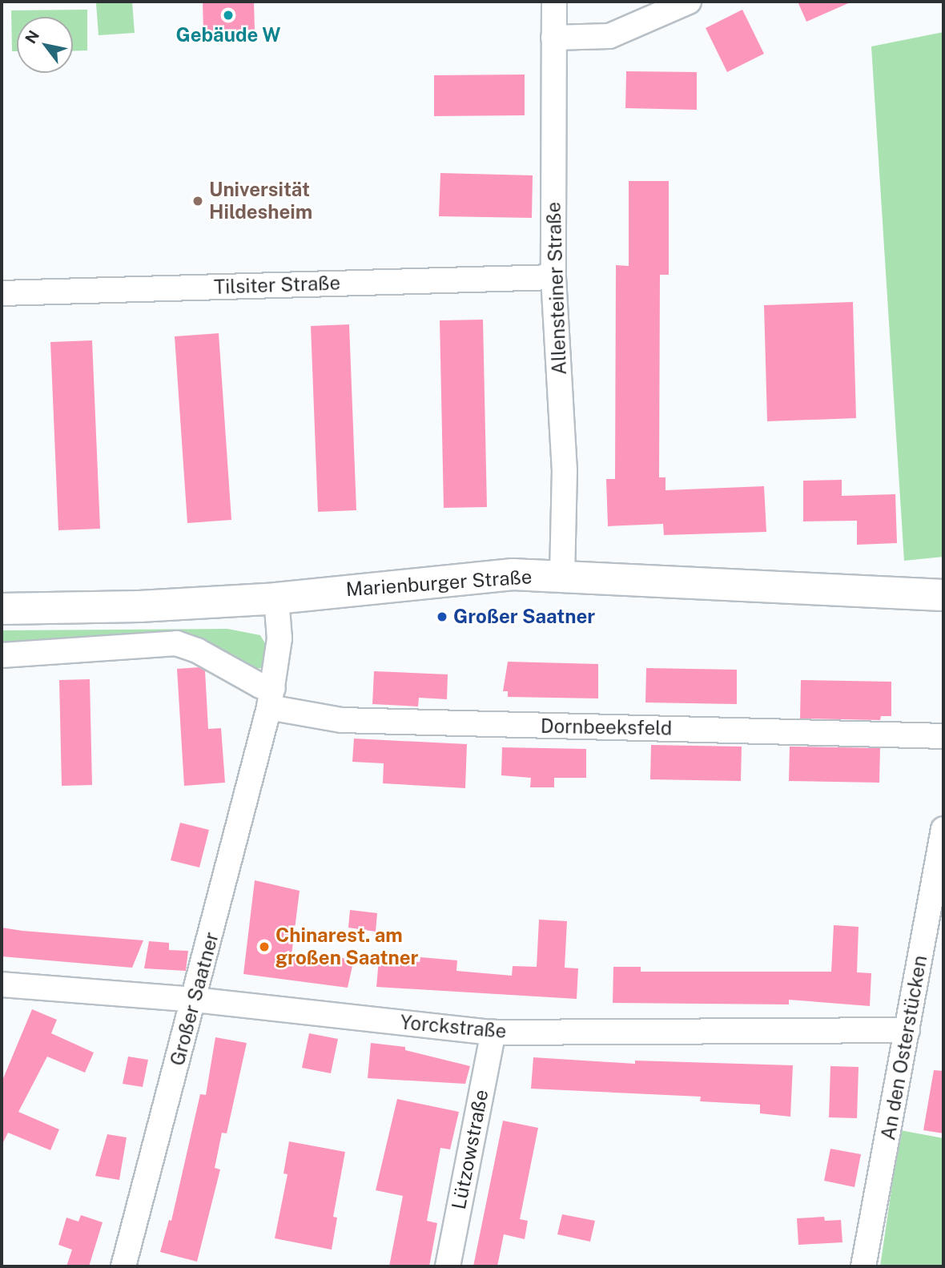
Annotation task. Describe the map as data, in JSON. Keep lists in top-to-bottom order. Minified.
{"streets":{"main road":["Marienburger Straße"],"street":["Tilsiter Straße","Allensteiner Straße","Dornbeeksfeld","Großer Saatner","Yorckstraße","An den Osterstücken","Lützowstraße"]},"crossings":[["Tilsiter Straße","Allensteiner Straße"],["Allensteiner Straße","Marienburger Straße"],["Marienburger Straße","Großer Saatner"],["Dornbeeksfeld","Großer Saatner"],["Großer Saatner","Yorckstraße"],["Yorckstraße","An den Osterstücken"],["Yorckstraße","Lützowstraße"]],"places":["Gebäude W","Universität Hildesheim","Großer Saatner","Chinarest. am großen Saatner"],"north":"top left"}
